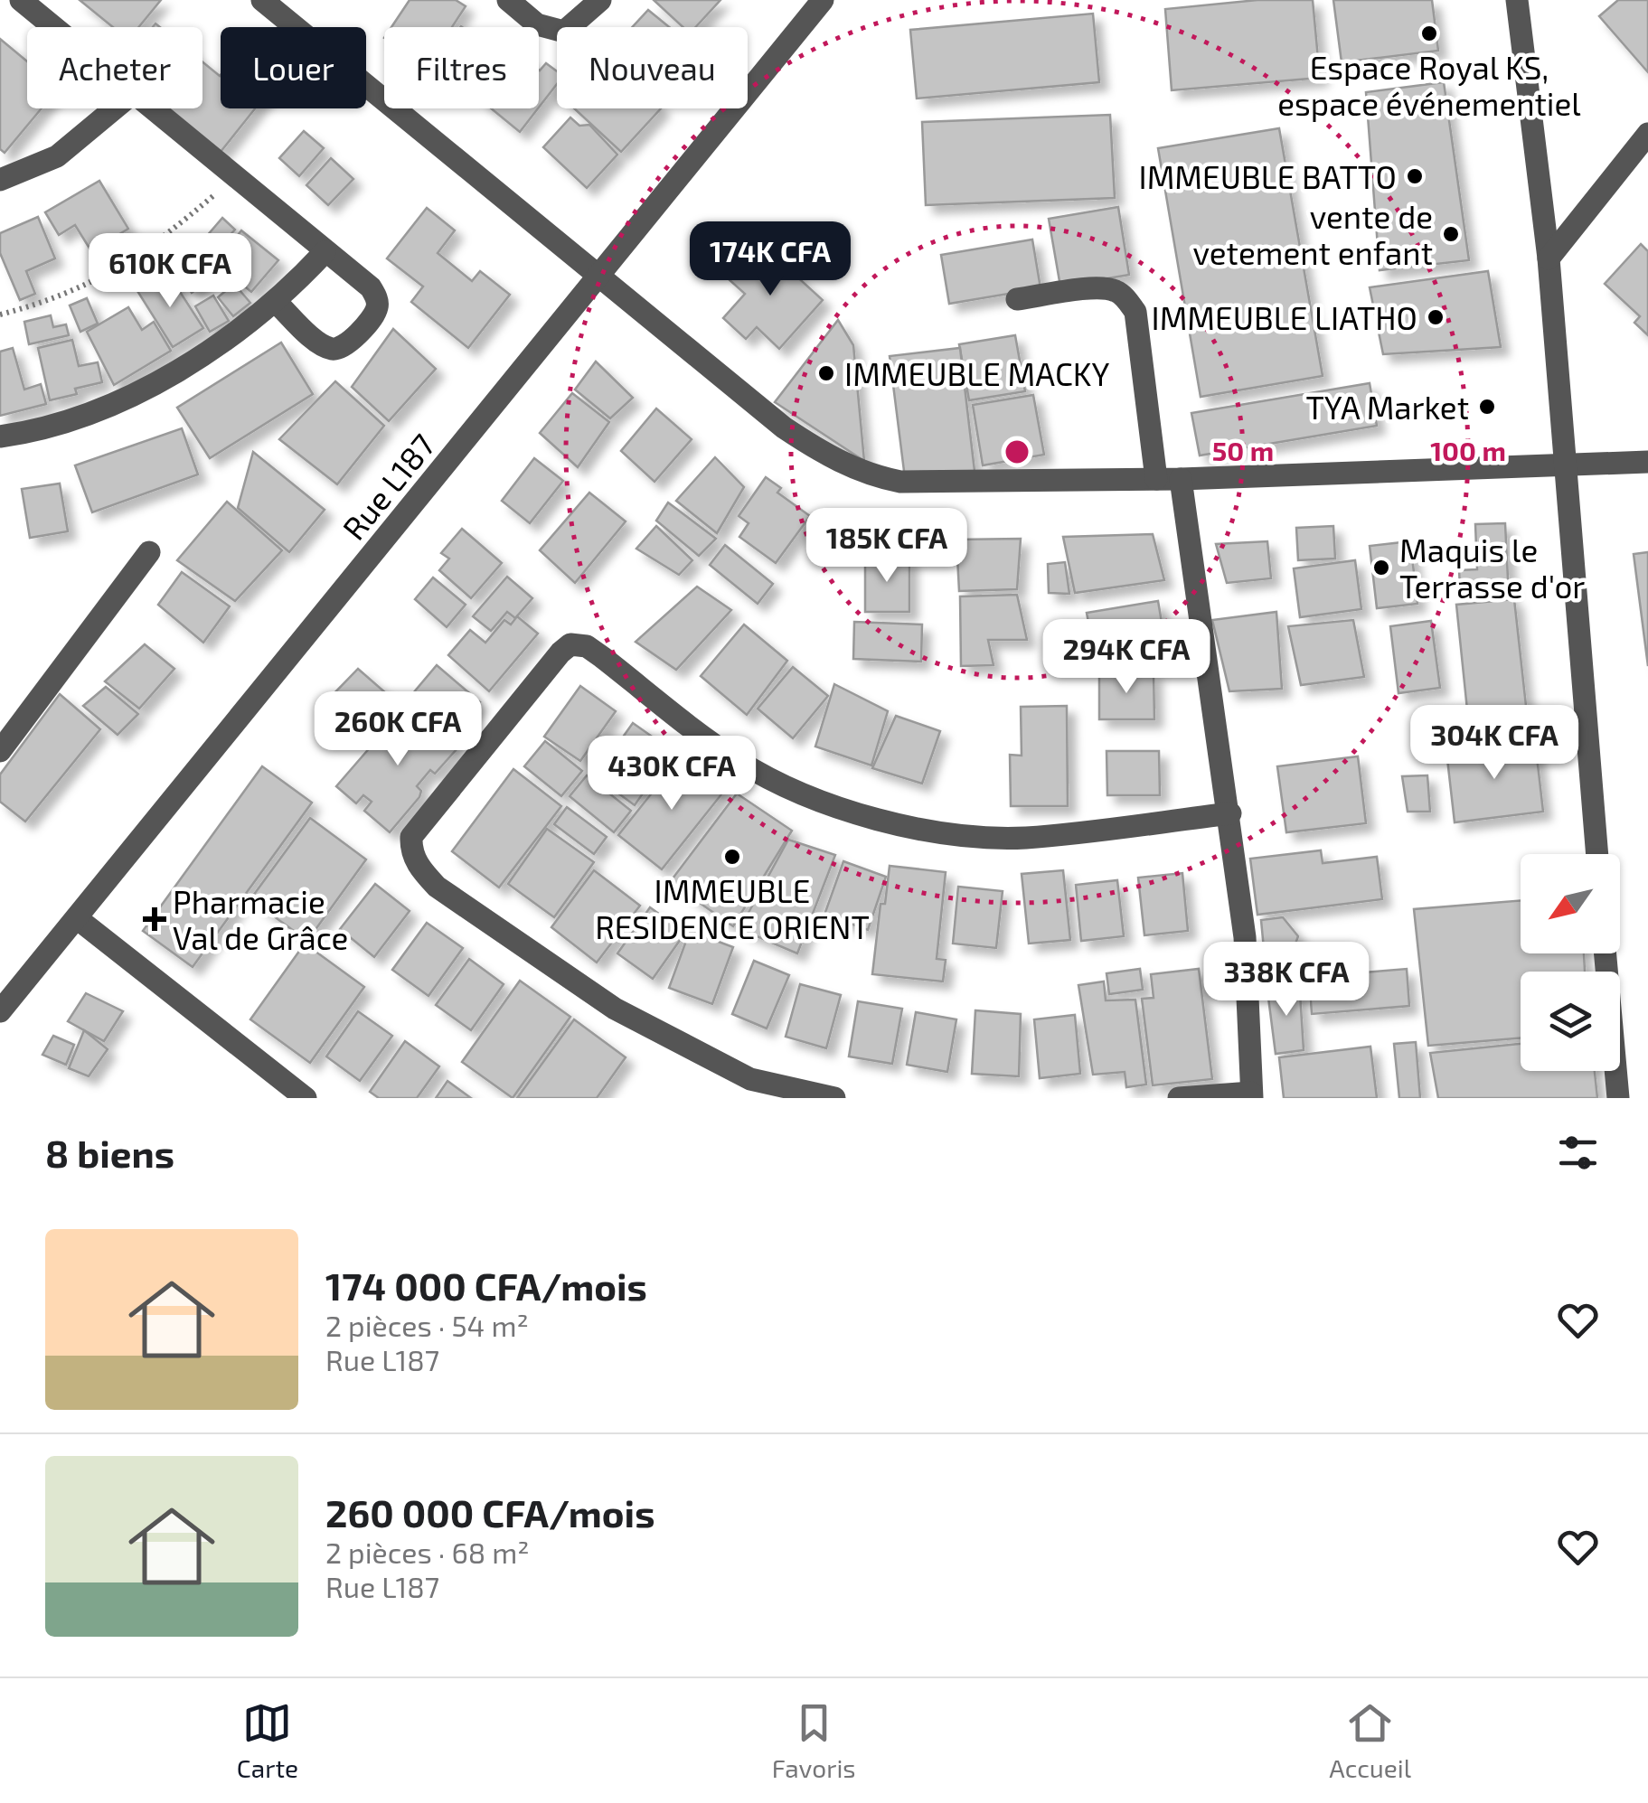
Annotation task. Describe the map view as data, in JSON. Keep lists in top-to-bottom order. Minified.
{"streets":{"street":["Rue L187"]},"places":{"other":["Espace Royal KS, espace événementiel","IMMEUBLE BATTO","vente de vetement enfant","IMMEUBLE LIATHO","IMMEUBLE MACKY","TYA Market","Maquis le Terrasse d'or","IMMEUBLE RESIDENCE ORIENT"],"health":["Pharmacie Val de Grâce"]},"north":"bottom left","page":{"chip":["Acheter","Louer","Filtres","Nouveau"],"price":["174K CFA","610K CFA","185K CFA","294K CFA","260K CFA","304K CFA","430K CFA","338K CFA"],"heading":"8 biens","list":[{"name":"174 000 CFA/mois","note":"2 pièces · 54 m² · Rue L187"},{"name":"260 000 CFA/mois","note":"2 pièces · 68 m² · Rue L187"}],"tabs":["Carte","Favoris","Accueil"]},"rings":["50 m","100 m"]}
